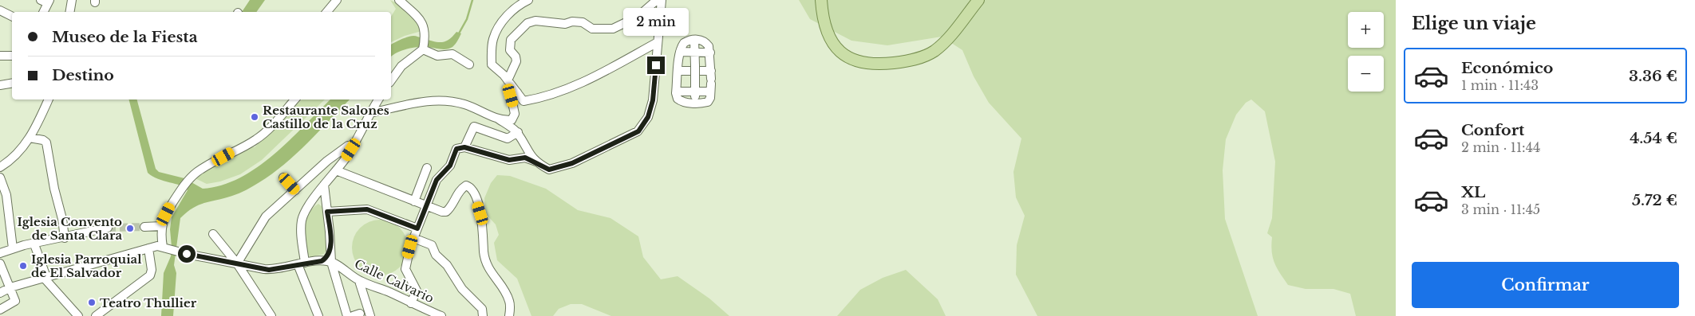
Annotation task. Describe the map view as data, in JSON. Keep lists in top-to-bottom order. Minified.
{"streets":{"street":["Calle Calvario"]},"places":["Restaurante Salones Castillo de la Cruz","Iglesia Convento de Santa Clara","Iglesia Parroquial de El Salvador","Teatro Thullier"],"page":{"heading":"Elige un viaje","bubble":"2 min","map_buttons":["+","−"],"banner":["Museo de la Fiesta","Destino"],"list":[{"name":"Económico","note":"1 min · 11:43","value":"3.36 €"},{"name":"Confort","note":"2 min · 11:44","value":"4.54 €"},{"name":"XL","note":"3 min · 11:45","value":"5.72 €"}],"buttons":"Confirmar"}}
